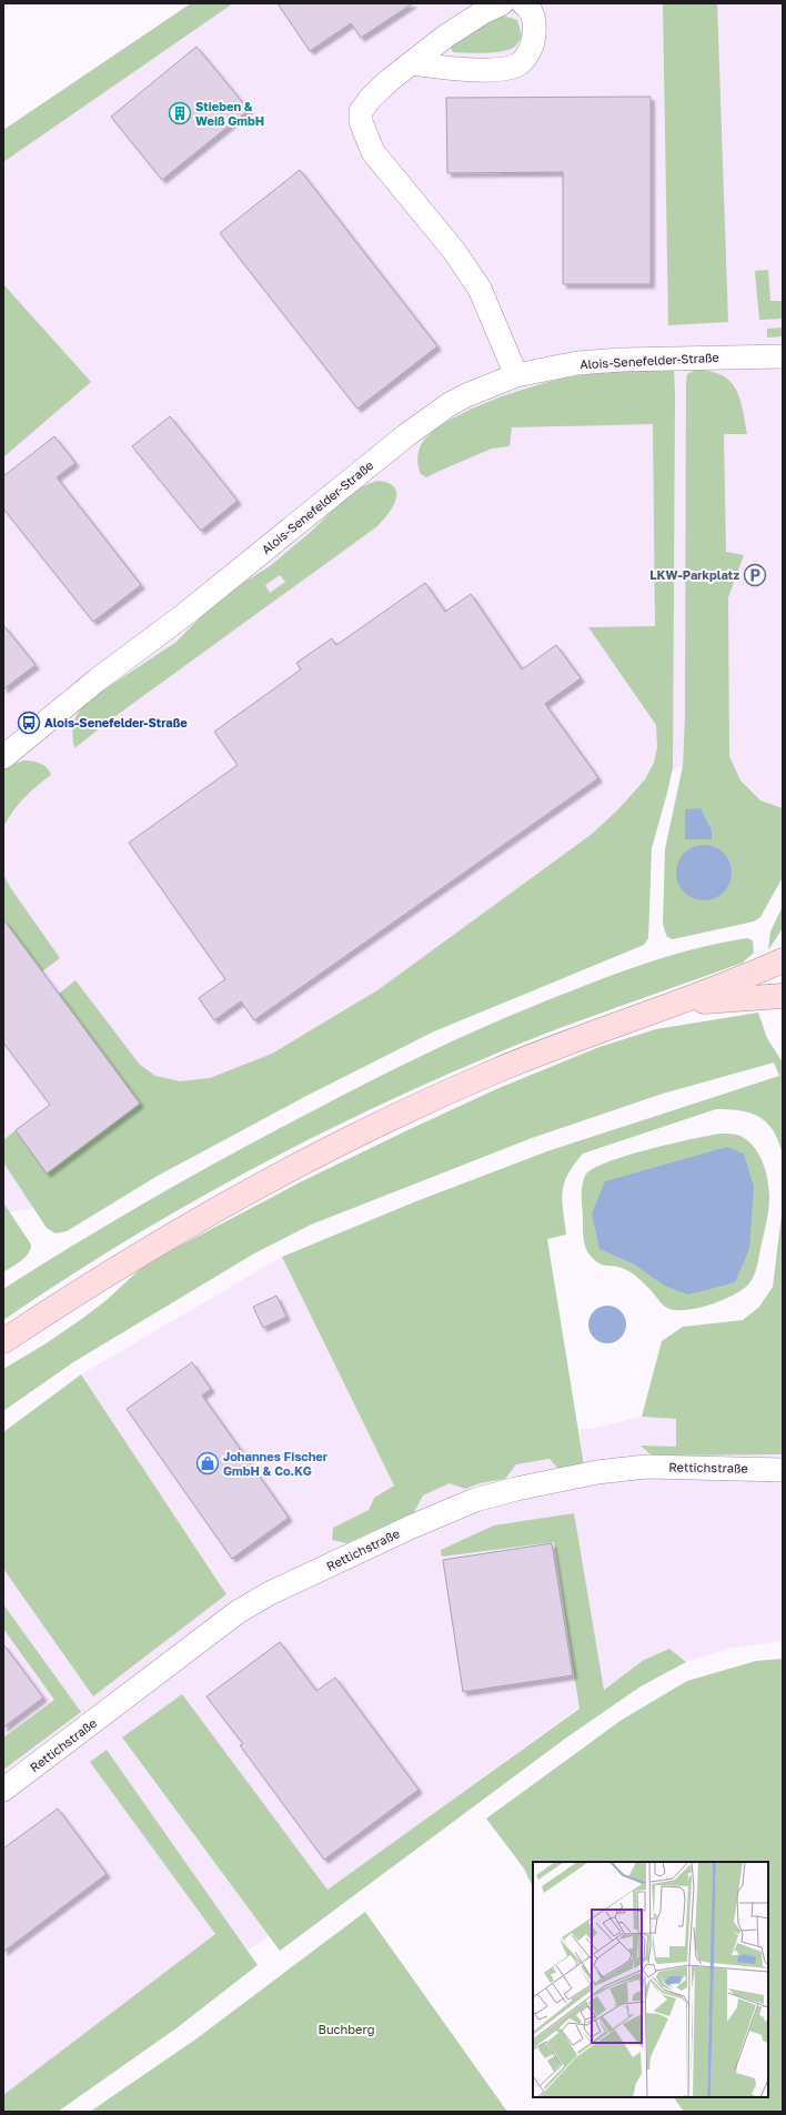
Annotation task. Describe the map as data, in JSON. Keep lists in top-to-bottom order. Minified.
{"streets":{"street":["Alois-Senefelder-Straße","Rettichstraße"]},"parks":["Buchberg"],"places":{"building":["Stieben & Weiß GmbH"],"parking":["LKW-Parkplatz"],"bus stop":["Alois-Senefelder-Straße"],"shop":["Johannes Fischer GmbH & Co.KG"]}}
